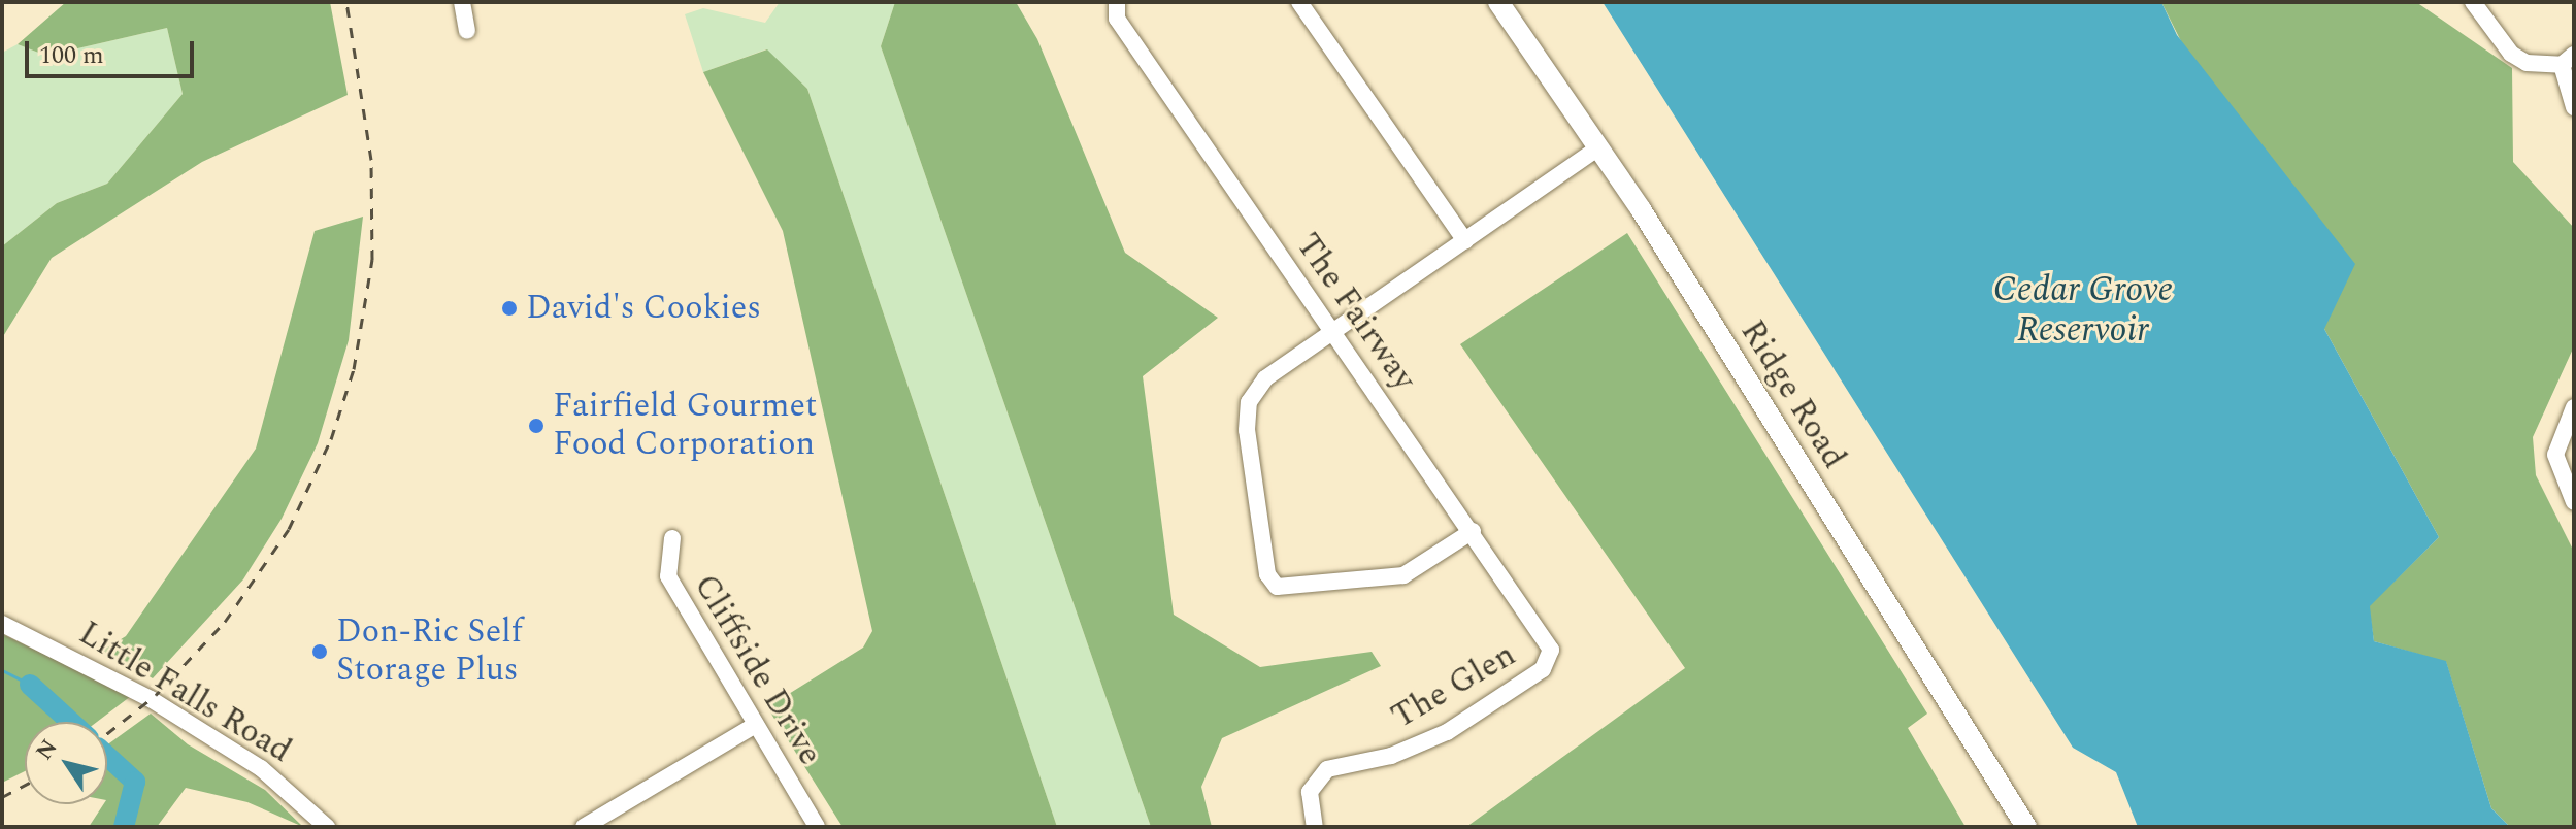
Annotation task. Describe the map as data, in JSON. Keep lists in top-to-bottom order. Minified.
{"streets":{"main road":["Ridge Road"],"street":["The Fairway","Cliffside Drive","The Glen","Little Falls Road"]},"crossings":[["The Fairway","The Glen"]],"water":["Cedar Grove Reservoir"],"places":["David's Cookies","Fairfield Gourmet Food Corporation","Don-Ric Self Storage Plus"],"scale_bar":"100 m","north":"top left"}
